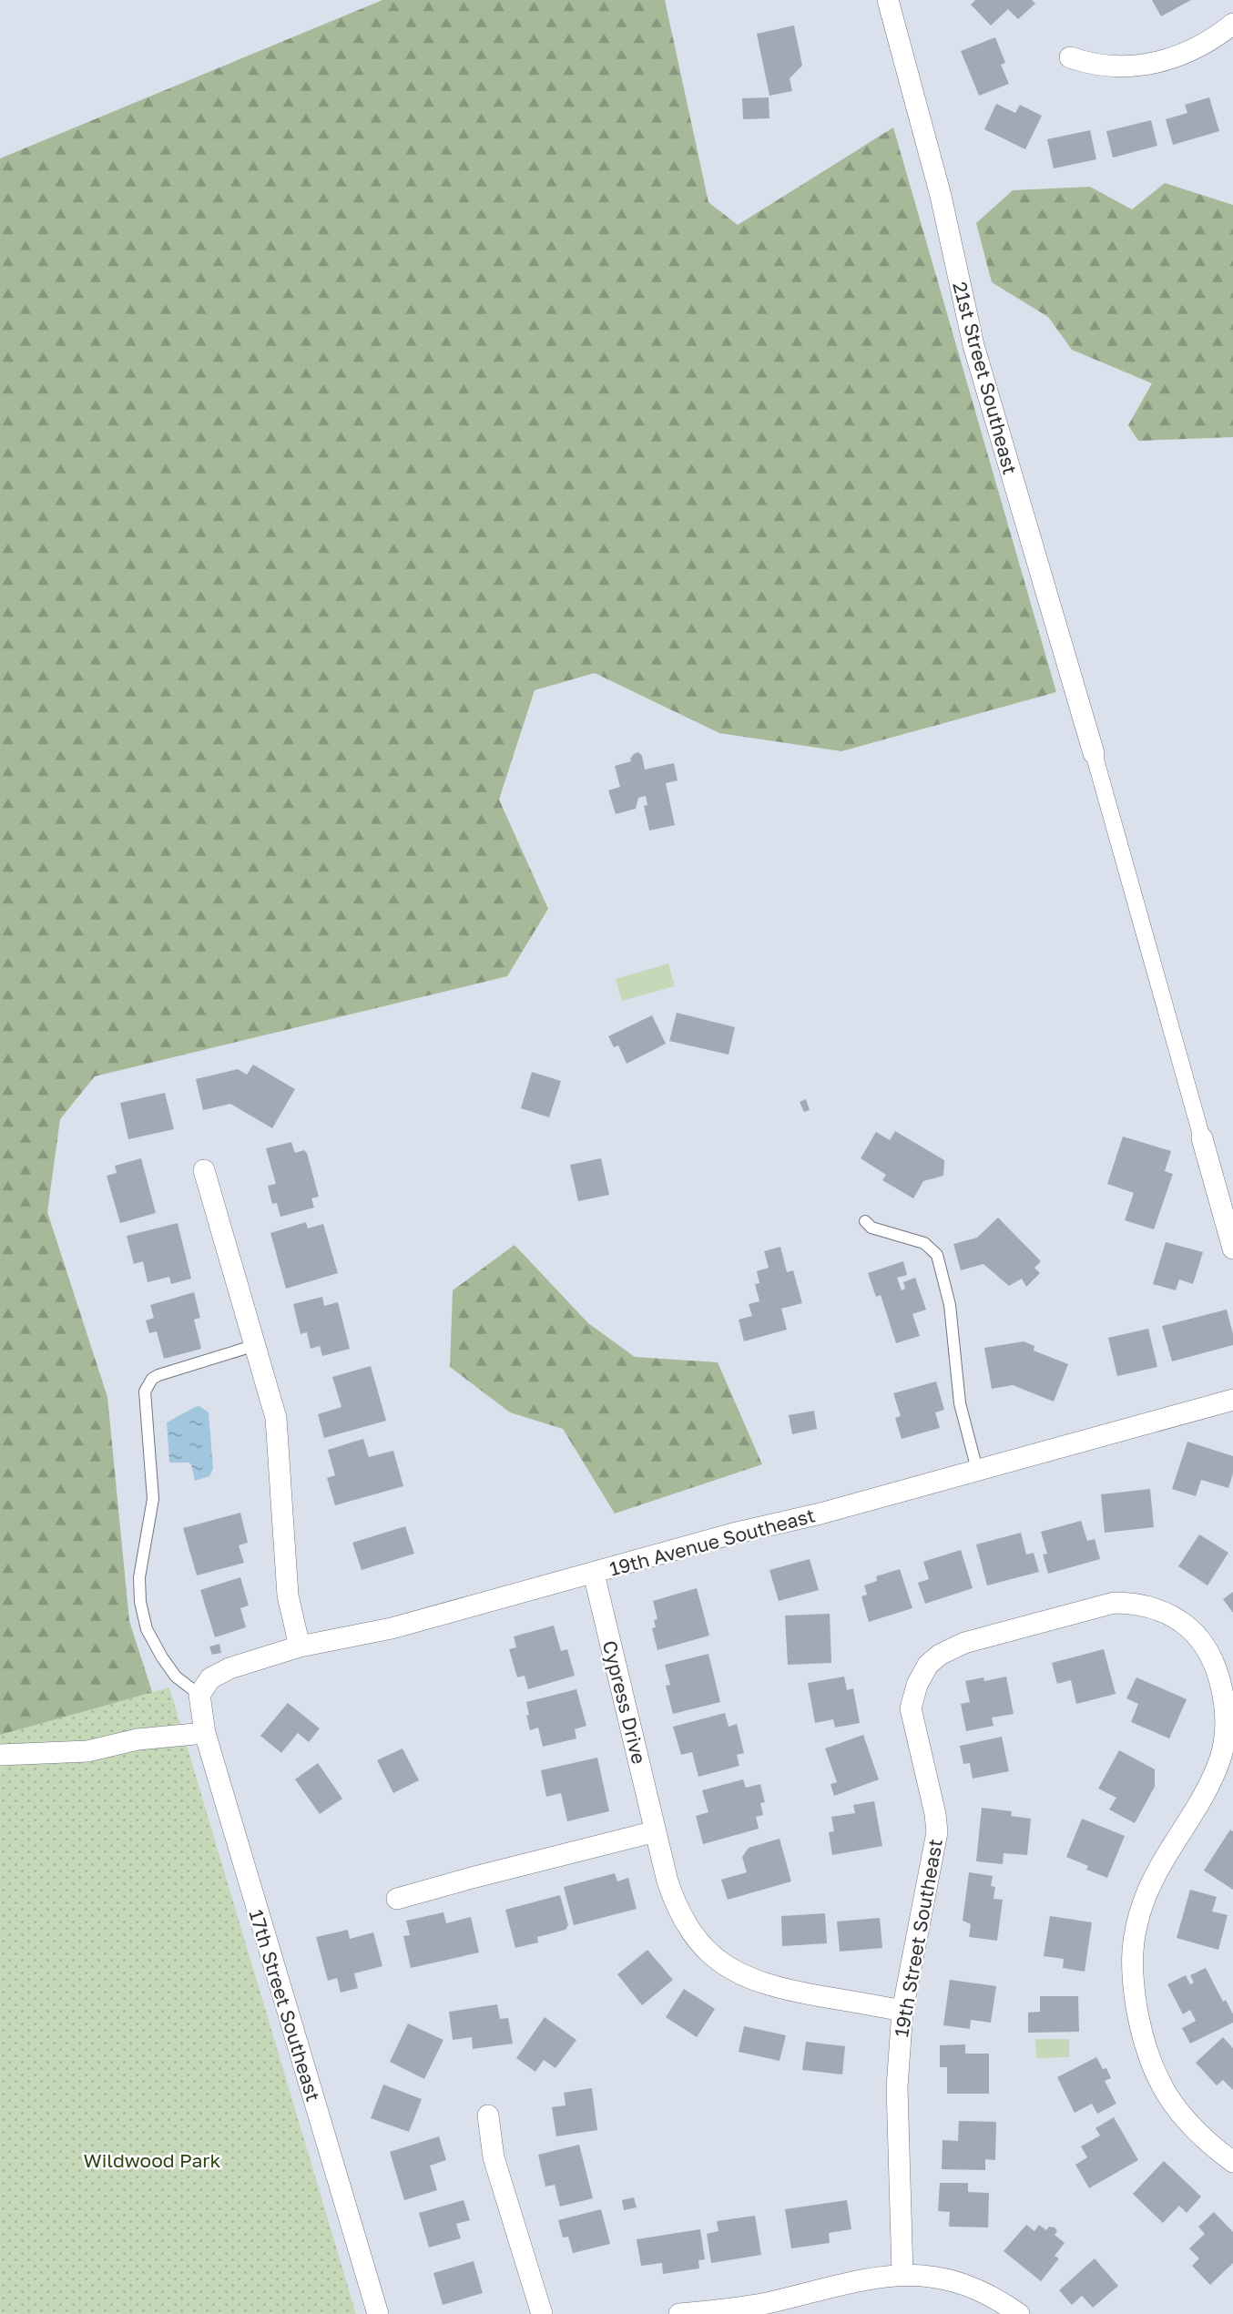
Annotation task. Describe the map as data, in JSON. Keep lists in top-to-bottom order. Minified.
{"streets":{"street":["21st Street Southeast","19th Avenue Southeast","Cypress Drive","19th Street Southeast","17th Street Southeast"]},"crossings":[["19th Avenue Southeast","Cypress Drive"],["19th Avenue Southeast","17th Street Southeast"],["Cypress Drive","19th Street Southeast"]],"parks":["Wildwood Park"]}
